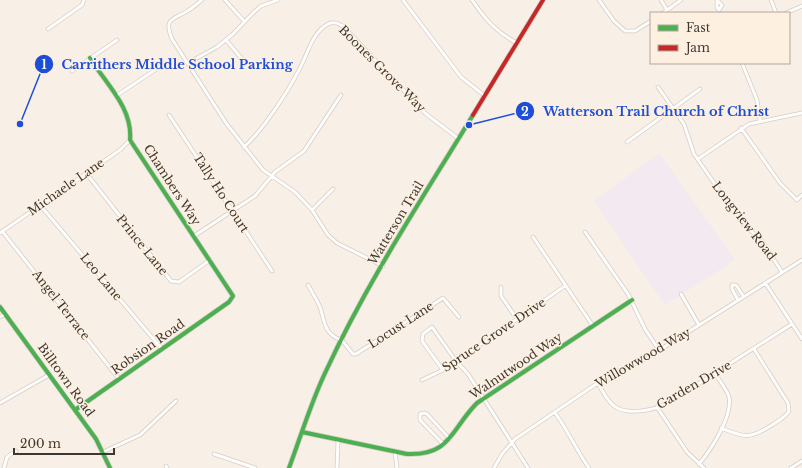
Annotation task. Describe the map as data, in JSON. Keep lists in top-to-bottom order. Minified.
{"streets":{"street":["Boones Grove Way","Chambers Way","Michaele Lane","Tally Ho Court","Longview Road","Watterson Trail","Prince Lane","Leo Lane","Angel Terrace","Locust Lane","Spruce Grove Drive","Robsion Road","Willowwood Way","Walnutwood Way","Billtown Road","Garden Drive"]},"crossings":[["Boones Grove Way","Watterson Trail"],["Chambers Way","Michaele Lane"],["Chambers Way","Prince Lane"],["Chambers Way","Robsion Road"],["Michaele Lane","Prince Lane"],["Michaele Lane","Leo Lane"],["Michaele Lane","Angel Terrace"],["Longview Road","Willowwood Way"],["Watterson Trail","Locust Lane"],["Watterson Trail","Walnutwood Way"],["Leo Lane","Robsion Road"],["Angel Terrace","Robsion Road"],["Robsion Road","Billtown Road"],["Willowwood Way","Garden Drive"]],"places":["Carrithers Middle School Parking","Watterson Trail Church of Christ"],"legend":["Fast","Jam"],"scale_bar":"200 m"}
